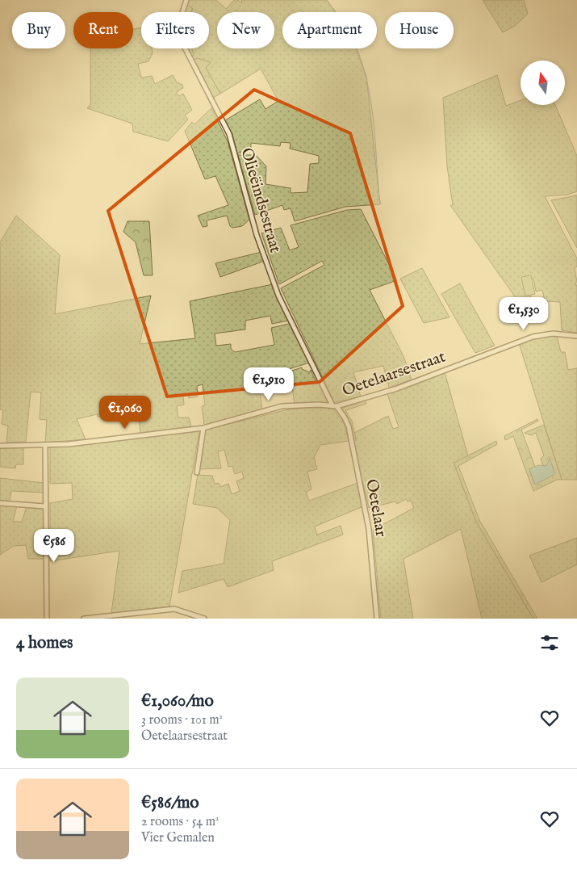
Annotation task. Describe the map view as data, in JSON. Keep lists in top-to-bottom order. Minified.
{"streets":{"street":["Olieëindsestraat","Oetelaarsestraat","Oetelaar"]},"crossings":[["Olieëindsestraat","Oetelaarsestraat"],["Olieëindsestraat","Oetelaar"],["Oetelaarsestraat","Oetelaar"]],"north":"top","page":{"chip":["Buy","Rent","Filters","New","Apartment","House"],"price":["€1,530","€1,910","€1,060","€586"],"heading":"4 homes","list":[{"name":"€1,060/mo","note":"3 rooms · 101 m² · Oetelaarsestraat"},{"name":"€586/mo","note":"2 rooms · 54 m² · Vier Gemalen"}]}}
